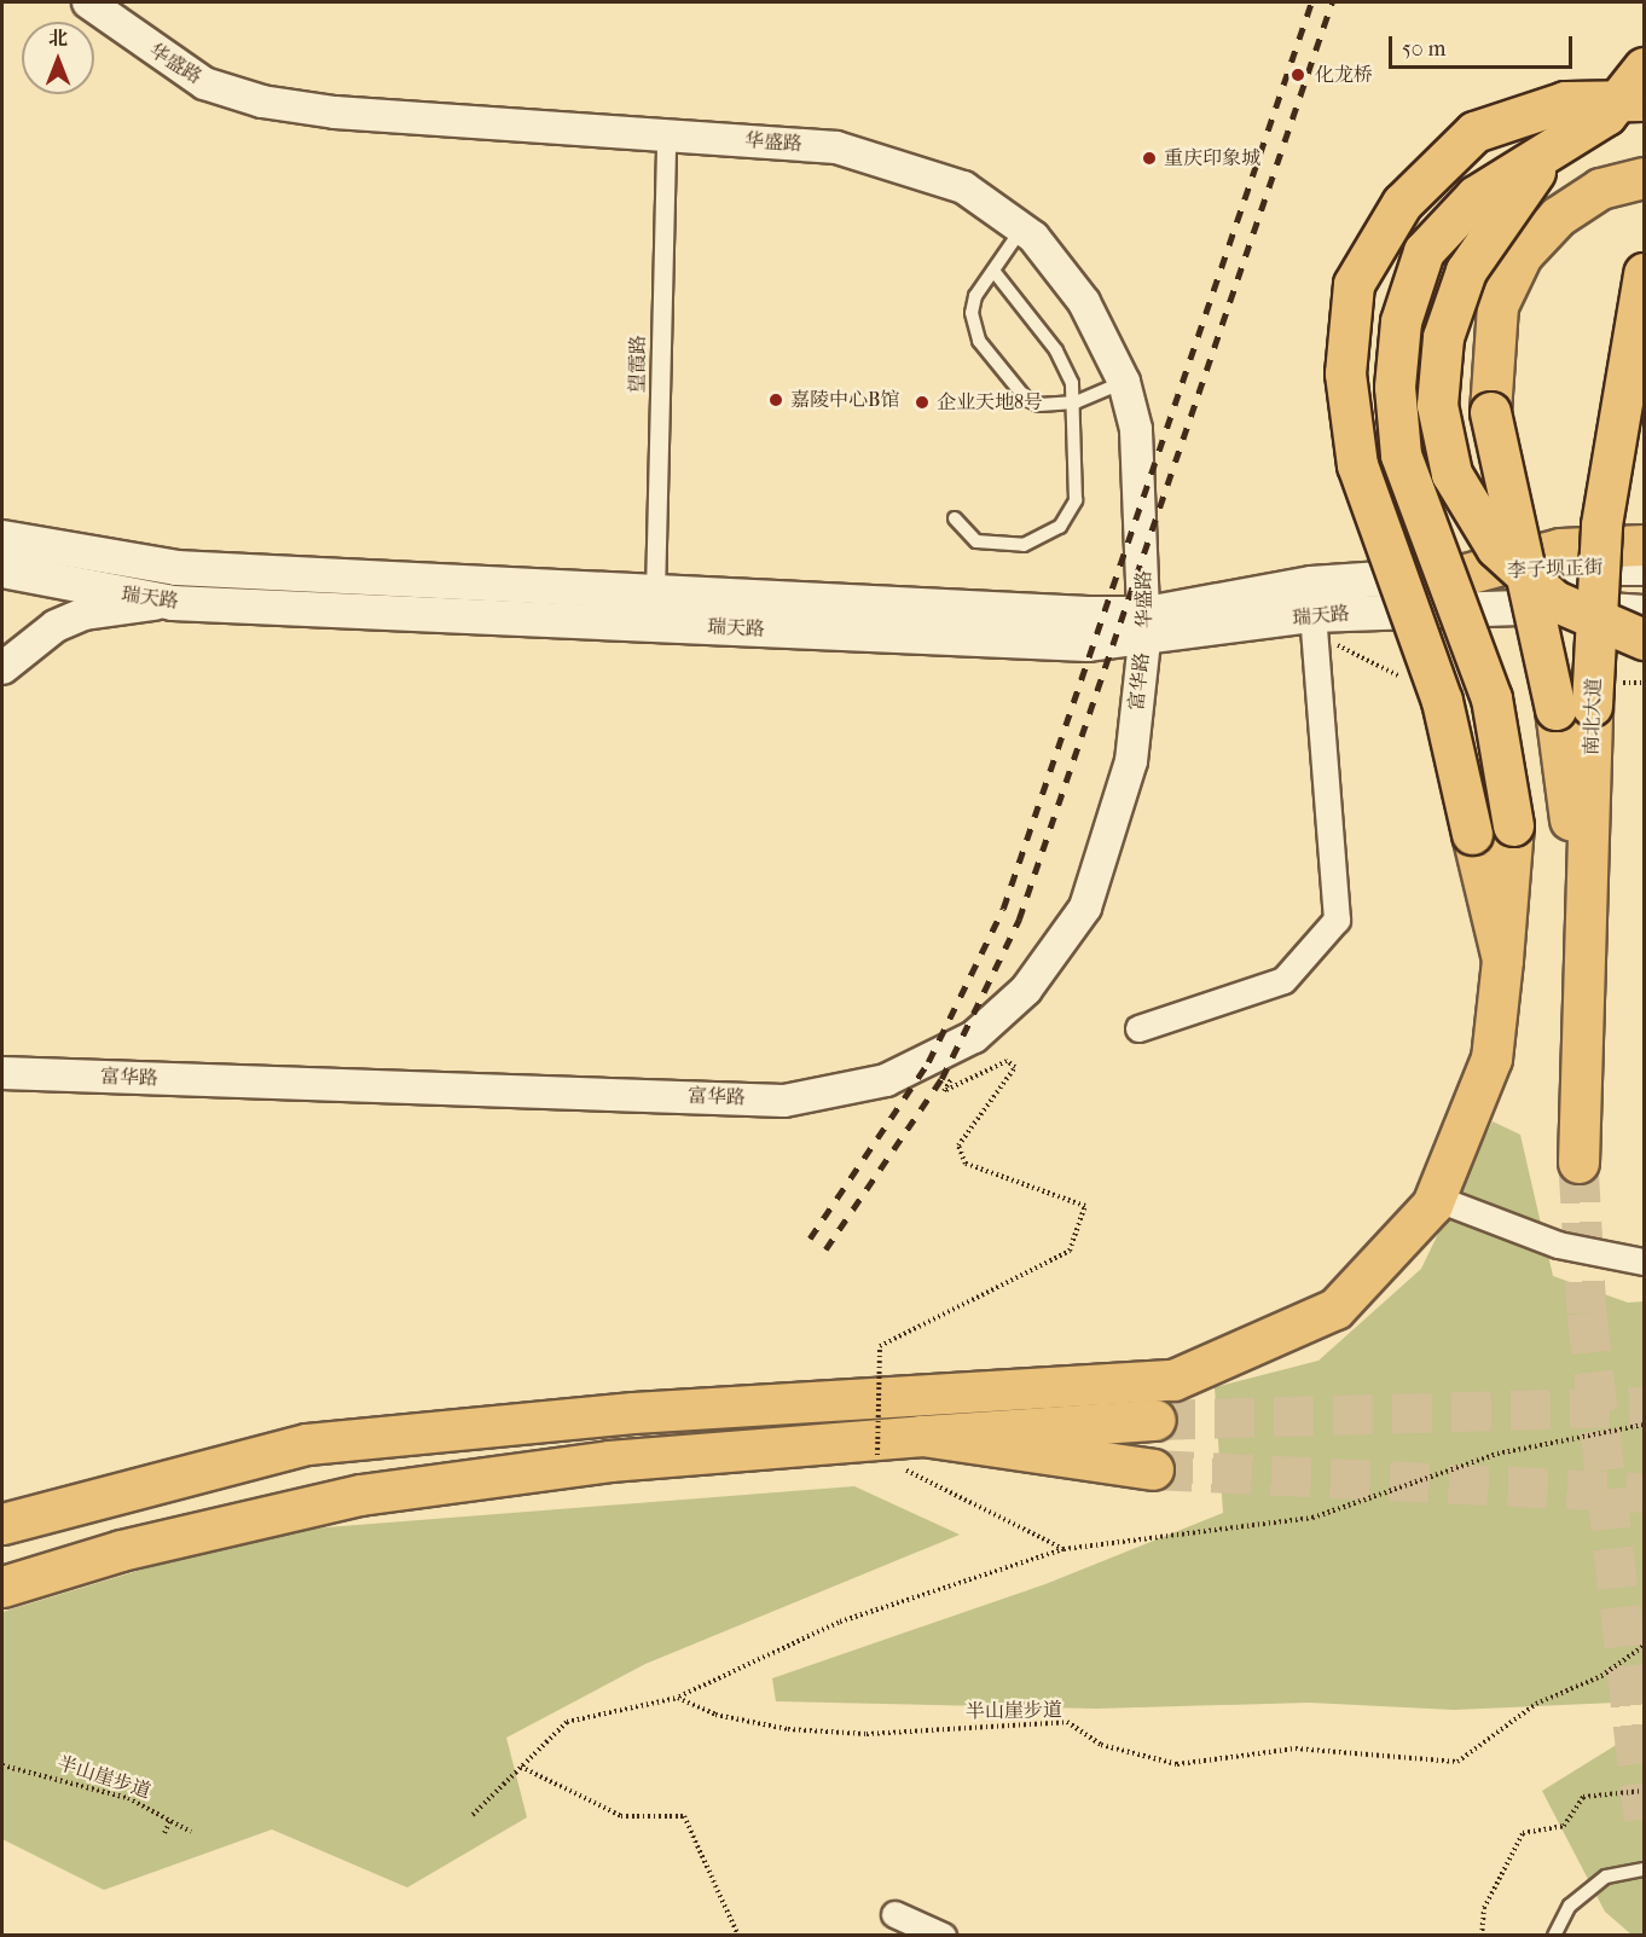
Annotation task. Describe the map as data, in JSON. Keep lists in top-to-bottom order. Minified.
{"streets":{"main road":["李子坝正街","瑞天路","南北大道"],"street":["华盛路","望霞路","富华路"],"path":["半山崖步道"]},"crossings":[["华盛路","望霞路"],["华盛路","瑞天路"],["华盛路","富华路"],["望霞路","瑞天路"],["李子坝正街","瑞天路"],["瑞天路","富华路"]],"places":["化龙桥","重庆印象城","嘉陵中心B馆","企业天地8号"],"scale_bar":"50 m","north":"top"}
